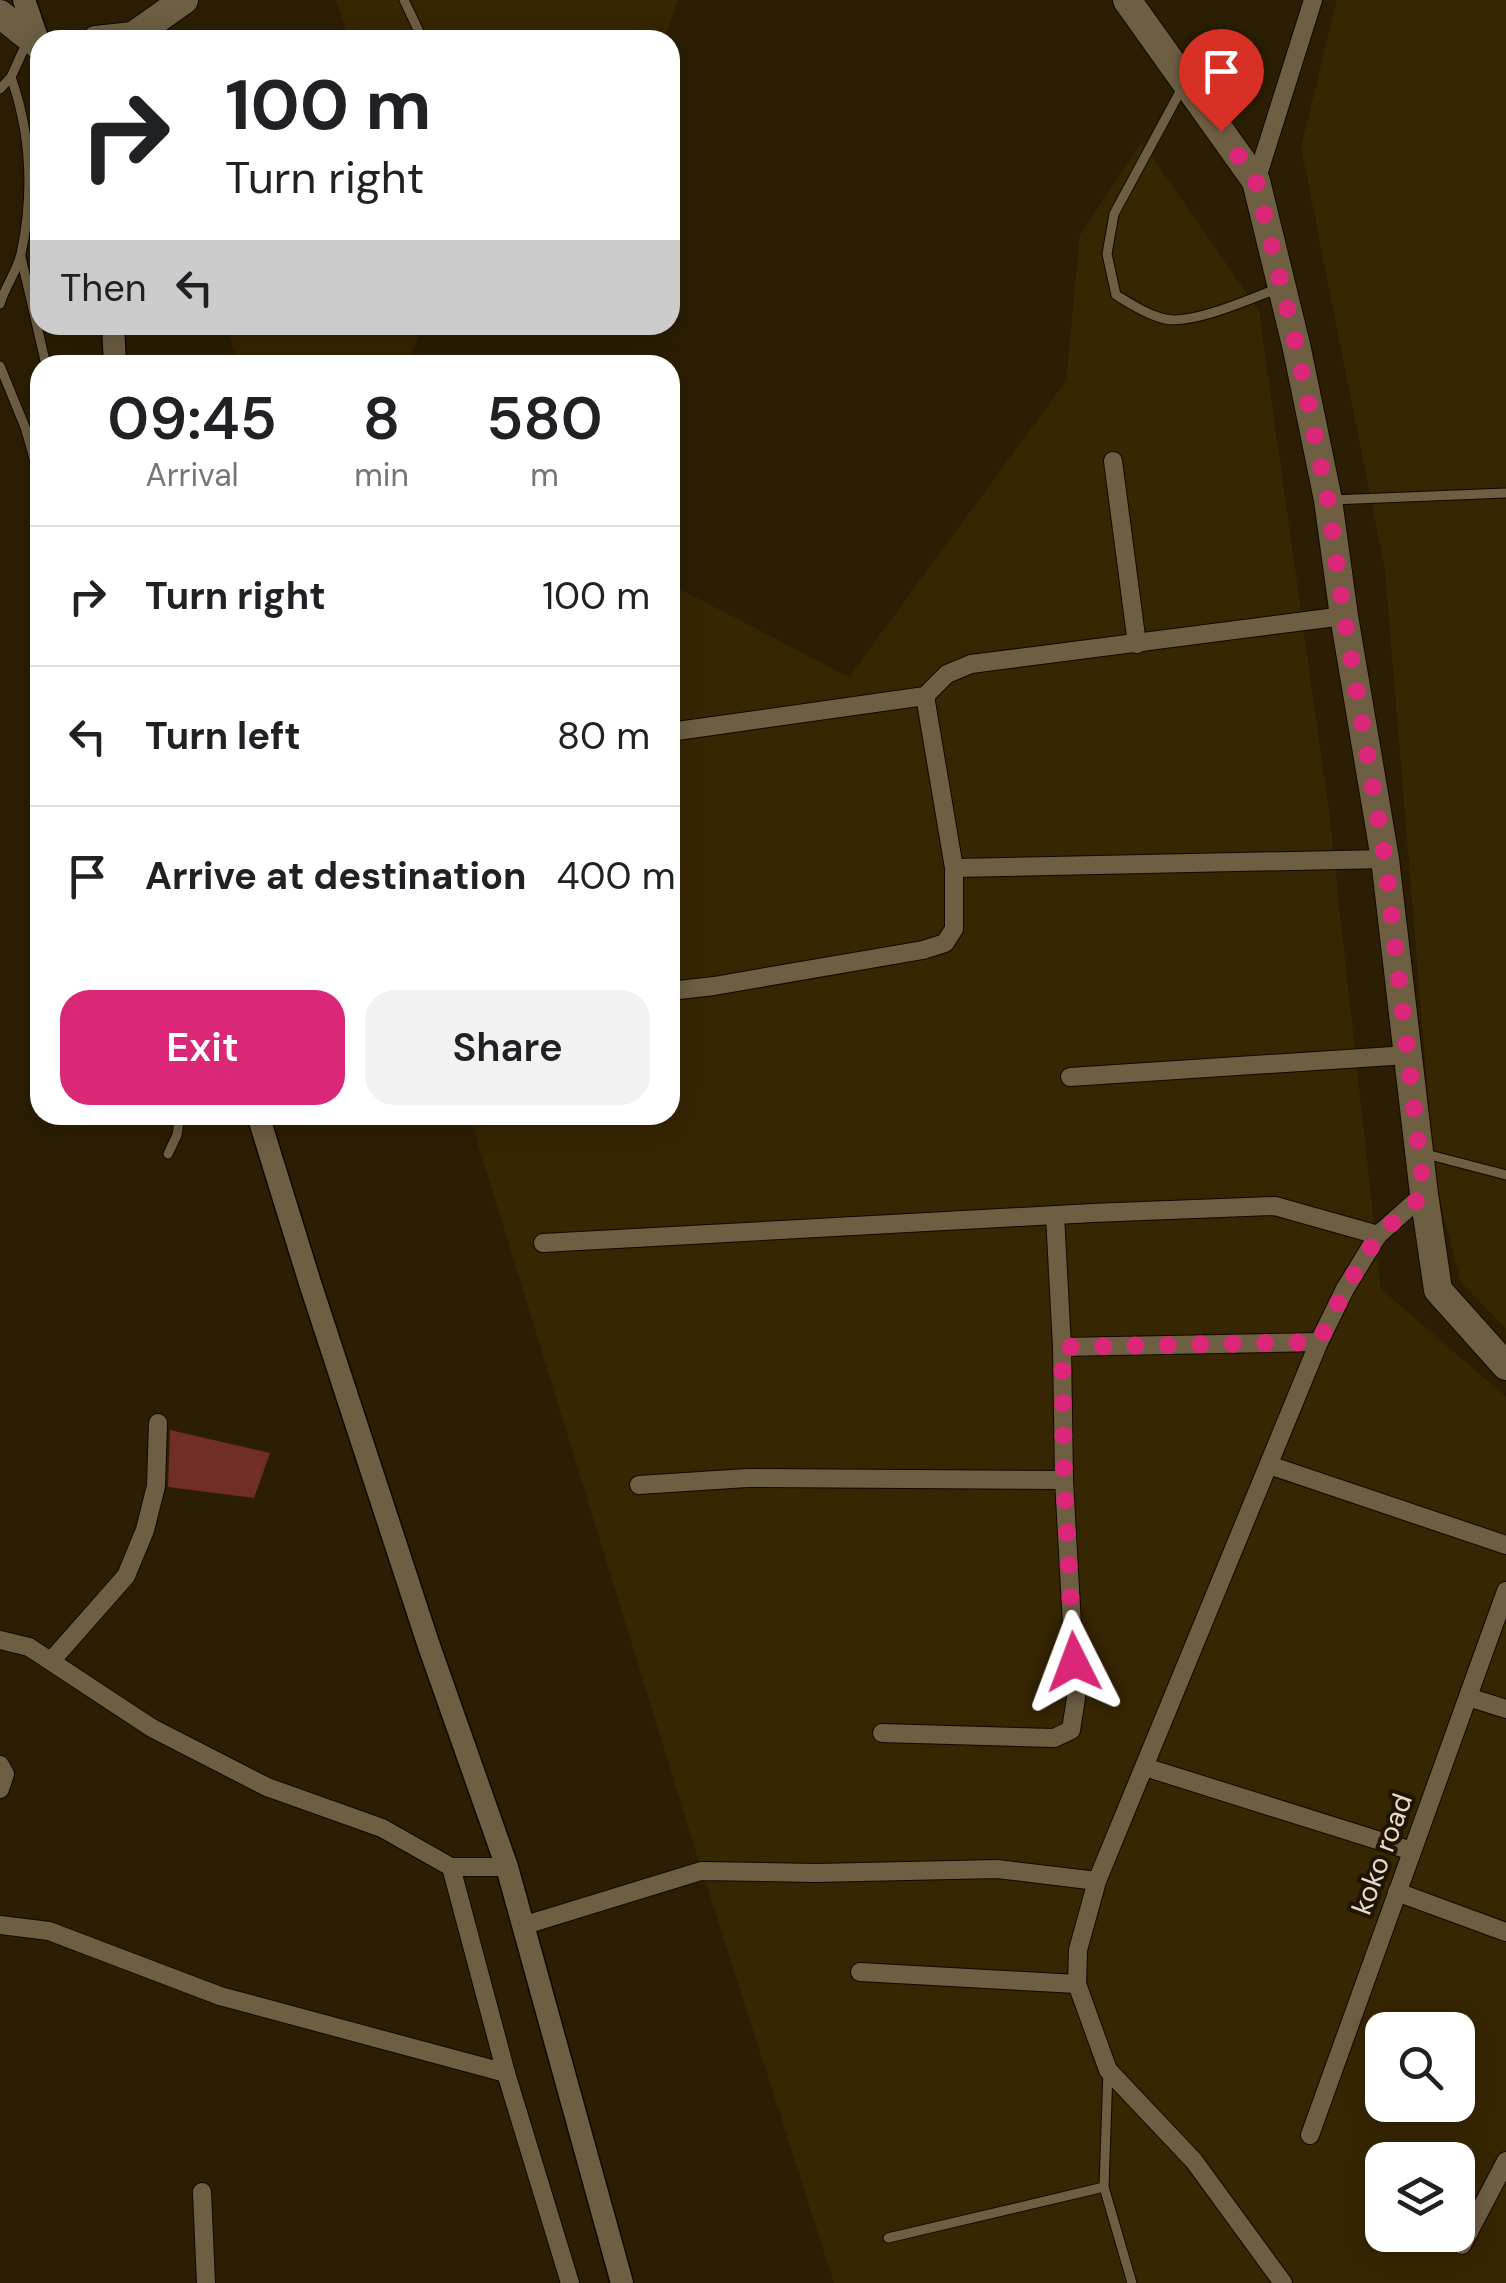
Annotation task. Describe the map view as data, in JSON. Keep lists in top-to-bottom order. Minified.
{"streets":{"street":["koko road"]},"page":{"turn":["100 m","Turn right"],"then":"Then","eta":["09:45","Arrival","8","min","580","m"],"list":[{"name":"Turn right","value":"100 m"},{"name":"Turn left","value":"80 m"},{"name":"Arrive at destination","value":"400 m"}],"buttons":["Exit","Share"]}}
